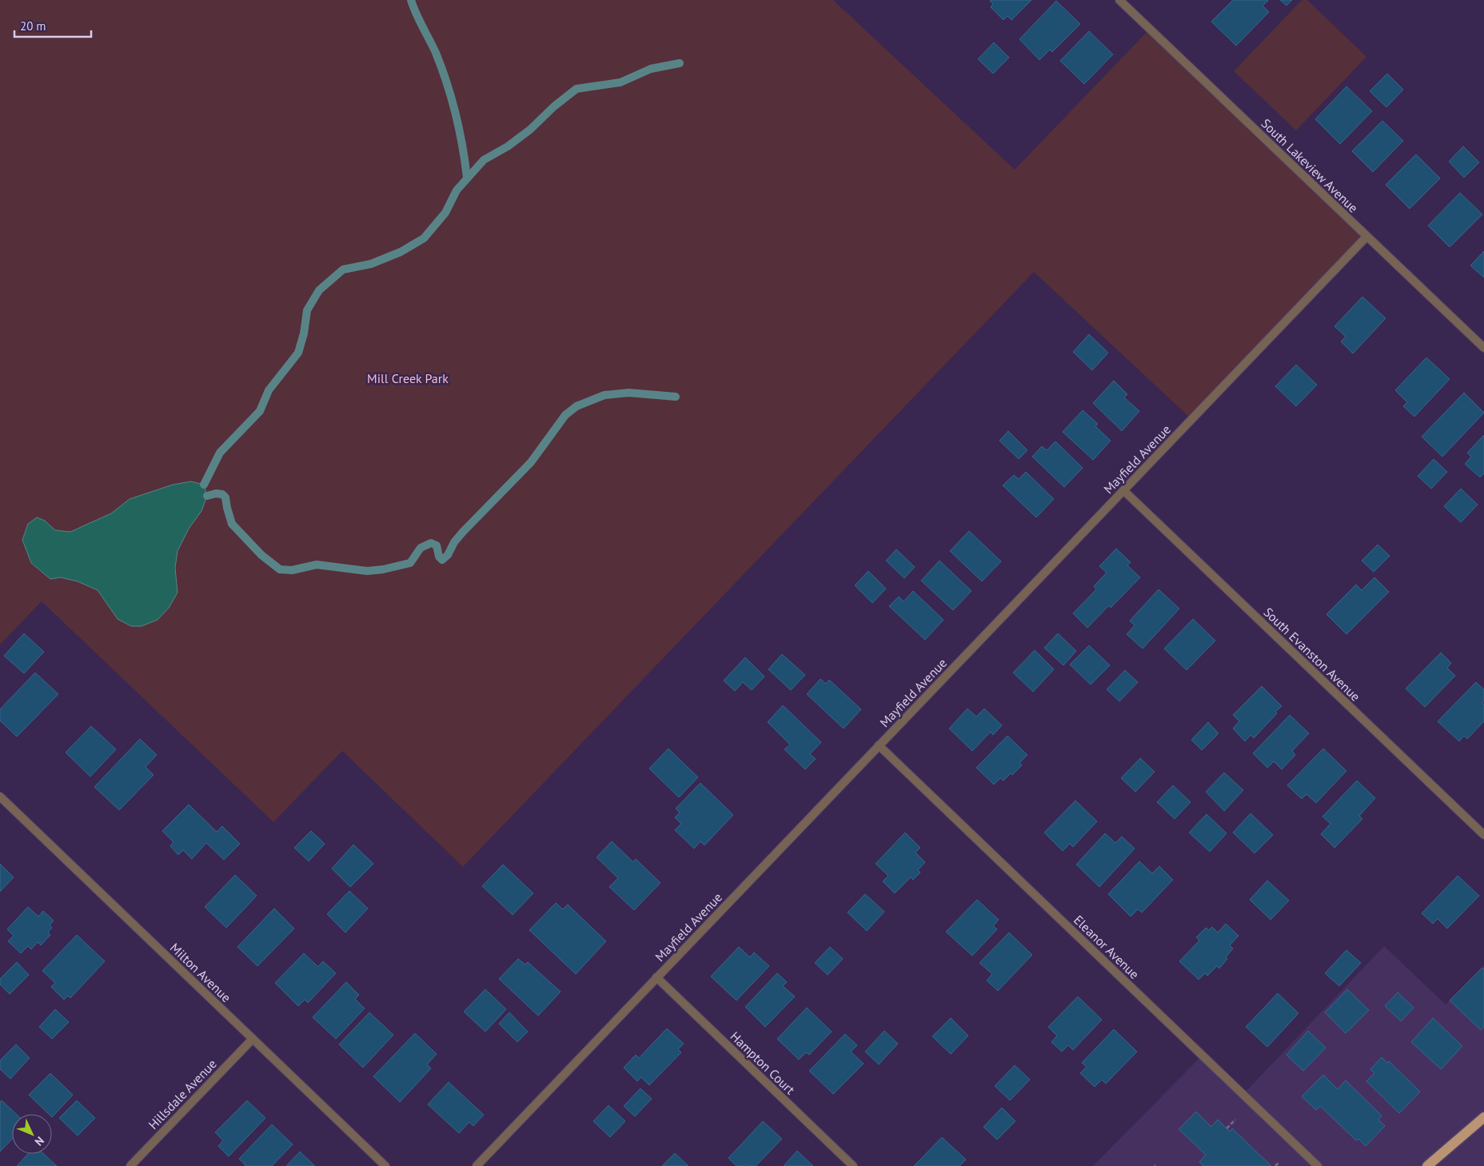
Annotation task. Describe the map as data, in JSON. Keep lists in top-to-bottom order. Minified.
{"streets":{"street":["South Lakeview Avenue","Mayfield Avenue","South Evanston Avenue","Eleanor Avenue","Milton Avenue","Hampton Court","Hillsdale Avenue"]},"crossings":[["South Lakeview Avenue","Mayfield Avenue"],["Mayfield Avenue","South Evanston Avenue"],["Mayfield Avenue","Eleanor Avenue"],["Mayfield Avenue","Hampton Court"],["Milton Avenue","Hillsdale Avenue"]],"parks":["Mill Creek Park"],"scale_bar":"20 m","north":"bottom right"}
